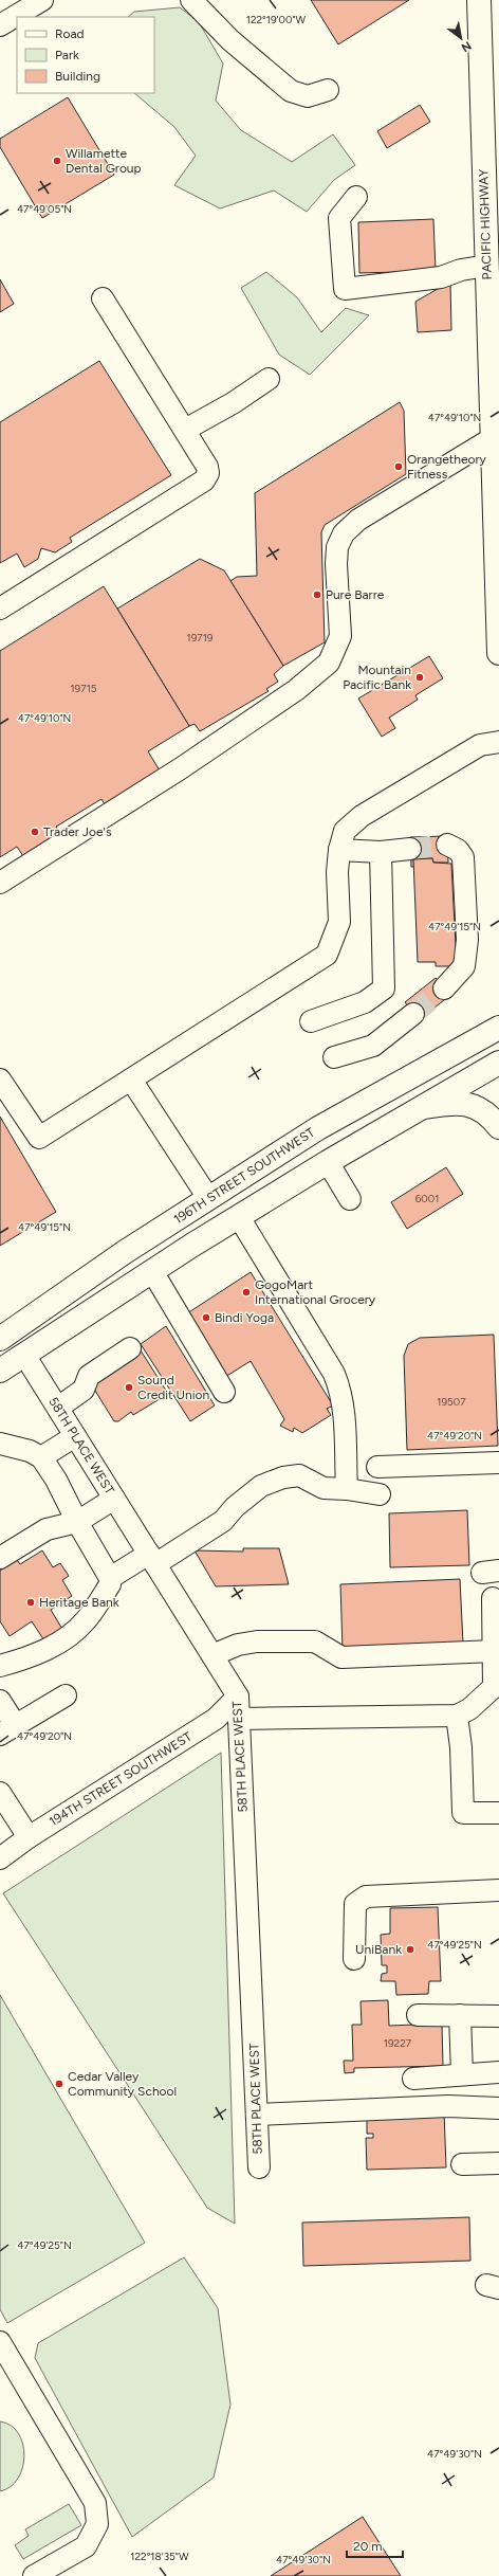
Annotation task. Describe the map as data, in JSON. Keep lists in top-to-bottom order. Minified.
{"streets":{"main road":["PACIFIC HIGHWAY","196TH STREET SOUTHWEST"],"street":["58TH PLACE WEST","194TH STREET SOUTHWEST"]},"crossings":[["58TH PLACE WEST","194TH STREET SOUTHWEST"]],"places":["Willamette Dental Group","Orangetheory Fitness","Pure Barre","Mountain Pacific Bank","Trader Joe's","GogoMart International Grocery","Bindi Yoga","Sound Credit Union","Heritage Bank","UniBank","Cedar Valley Community School"],"house_numbers":["19719","19715","6001","19507","19227"],"legend":["Road","Park","Building"],"scale_bar":"20 m","north":"bottom right","coordinates":["122°19'00\"W","47°49'05\"N","47°49'10\"N","47°49'15\"N","47°49'20\"N","47°49'25\"N","47°49'30\"N","122°18'35\"W"]}
